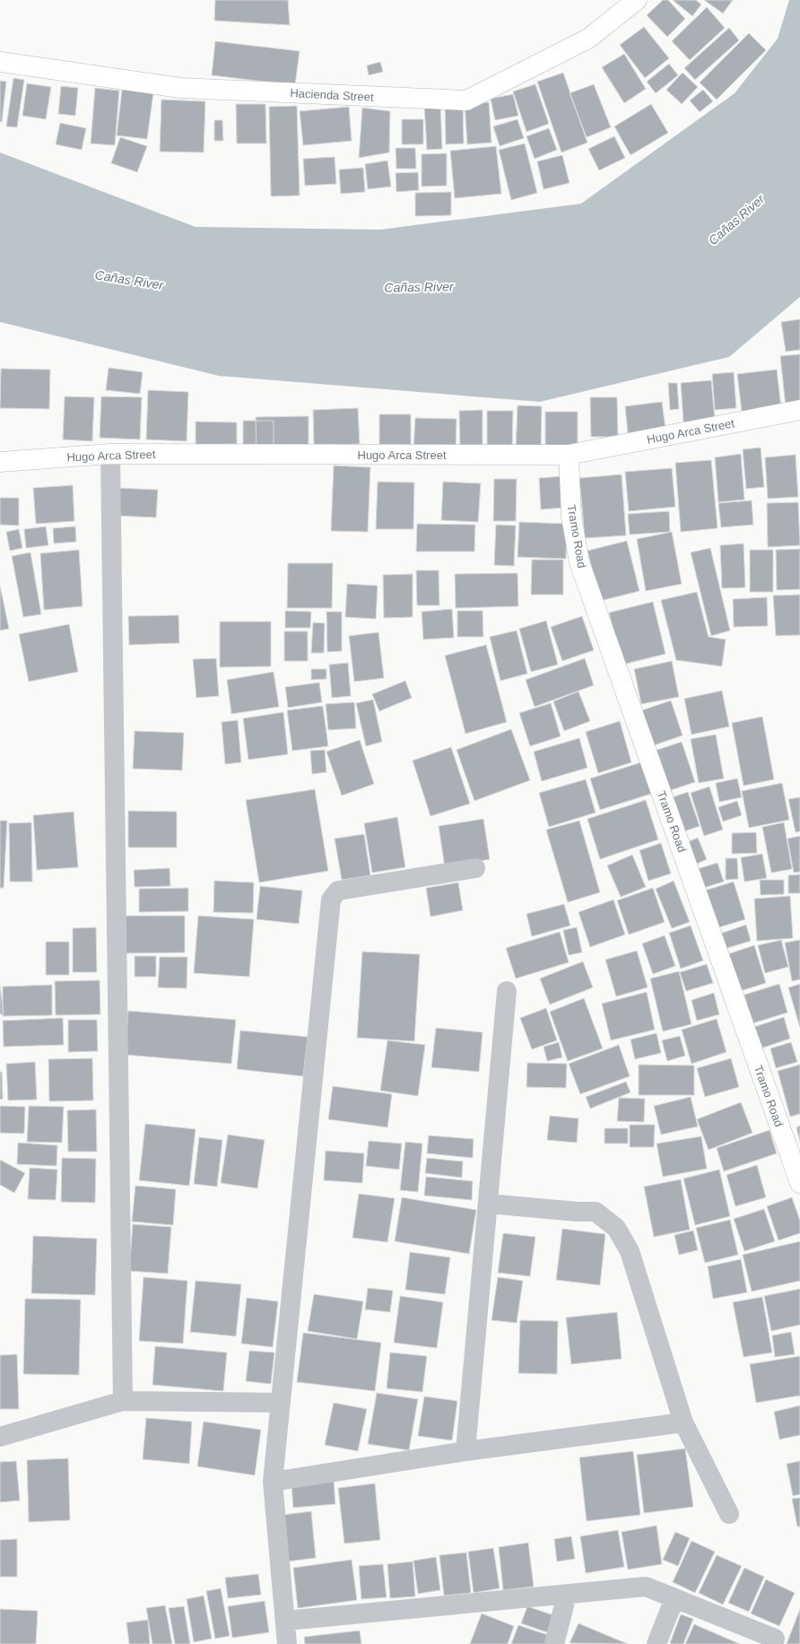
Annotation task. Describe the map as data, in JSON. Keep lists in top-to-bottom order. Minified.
{"streets":{"street":["Hacienda Street","Hugo Arca Street","Tramo Road"]},"crossings":[["Hugo Arca Street","Tramo Road"]],"water":["Cañas River"]}
